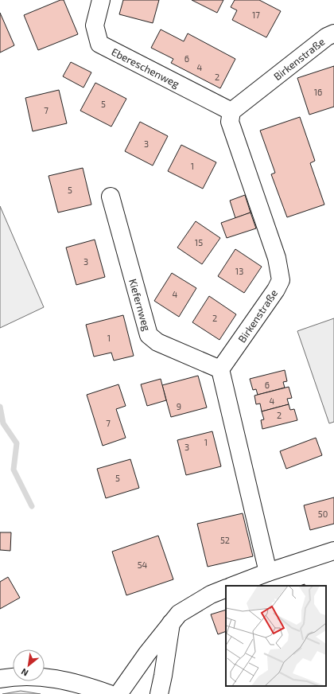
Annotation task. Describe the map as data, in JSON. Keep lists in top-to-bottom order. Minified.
{"streets":{"street":["Birkenstraße","Ebereschenweg","Kiefernweg"]},"crossings":[["Birkenstraße","Ebereschenweg"],["Birkenstraße","Kiefernweg"]],"house_numbers":["17","6","4","2","16","5","7","3","1","5","15","3","13","4","2","1","6","4","9","2","7","1","3","5","50","52","54"],"north":"bottom left"}
